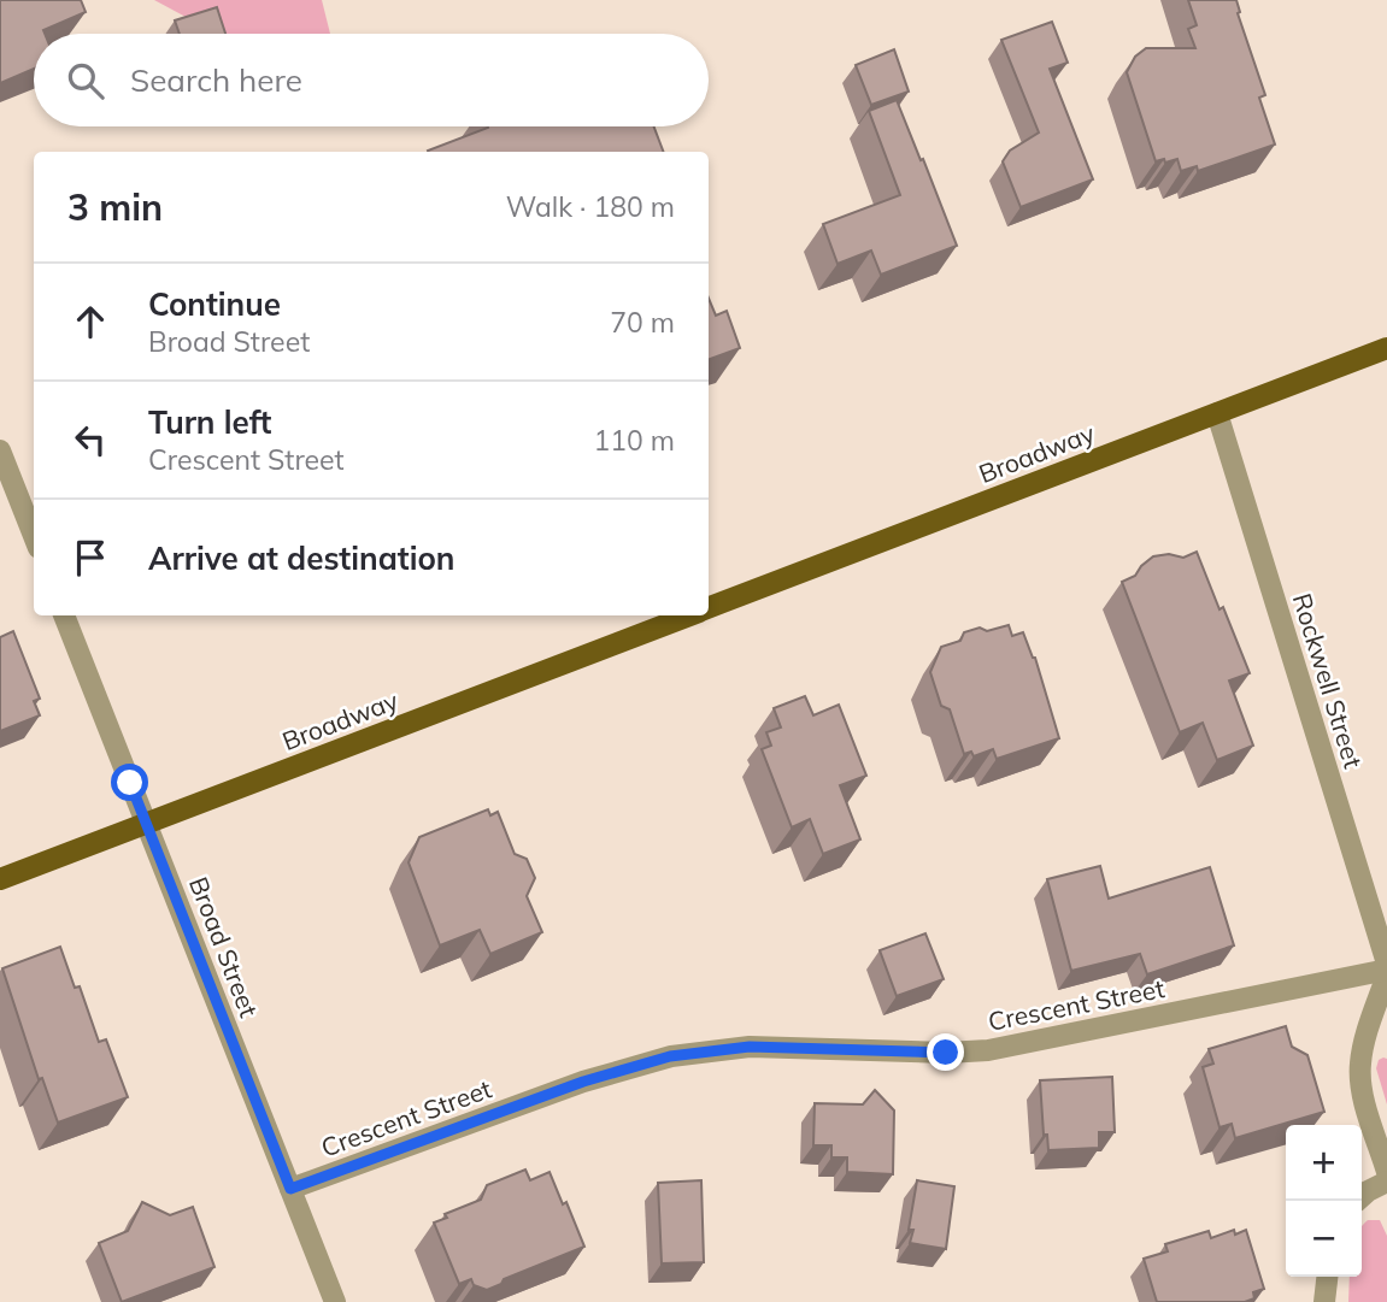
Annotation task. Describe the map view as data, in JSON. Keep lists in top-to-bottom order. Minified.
{"streets":{"main road":["Broadway"],"street":["Rockwell Street","Broad Street","Crescent Street"]},"crossings":[["Broadway","Rockwell Street"],["Broadway","Broad Street"],["Rockwell Street","Crescent Street"],["Broad Street","Crescent Street"]],"page":{"search":"Search here","heading":["3 min","Walk · 180 m"],"list":[["Continue","Broad Street","70 m"],["Turn left","Crescent Street","110 m"],"Arrive at destination"],"map_buttons":["+","−"]}}
